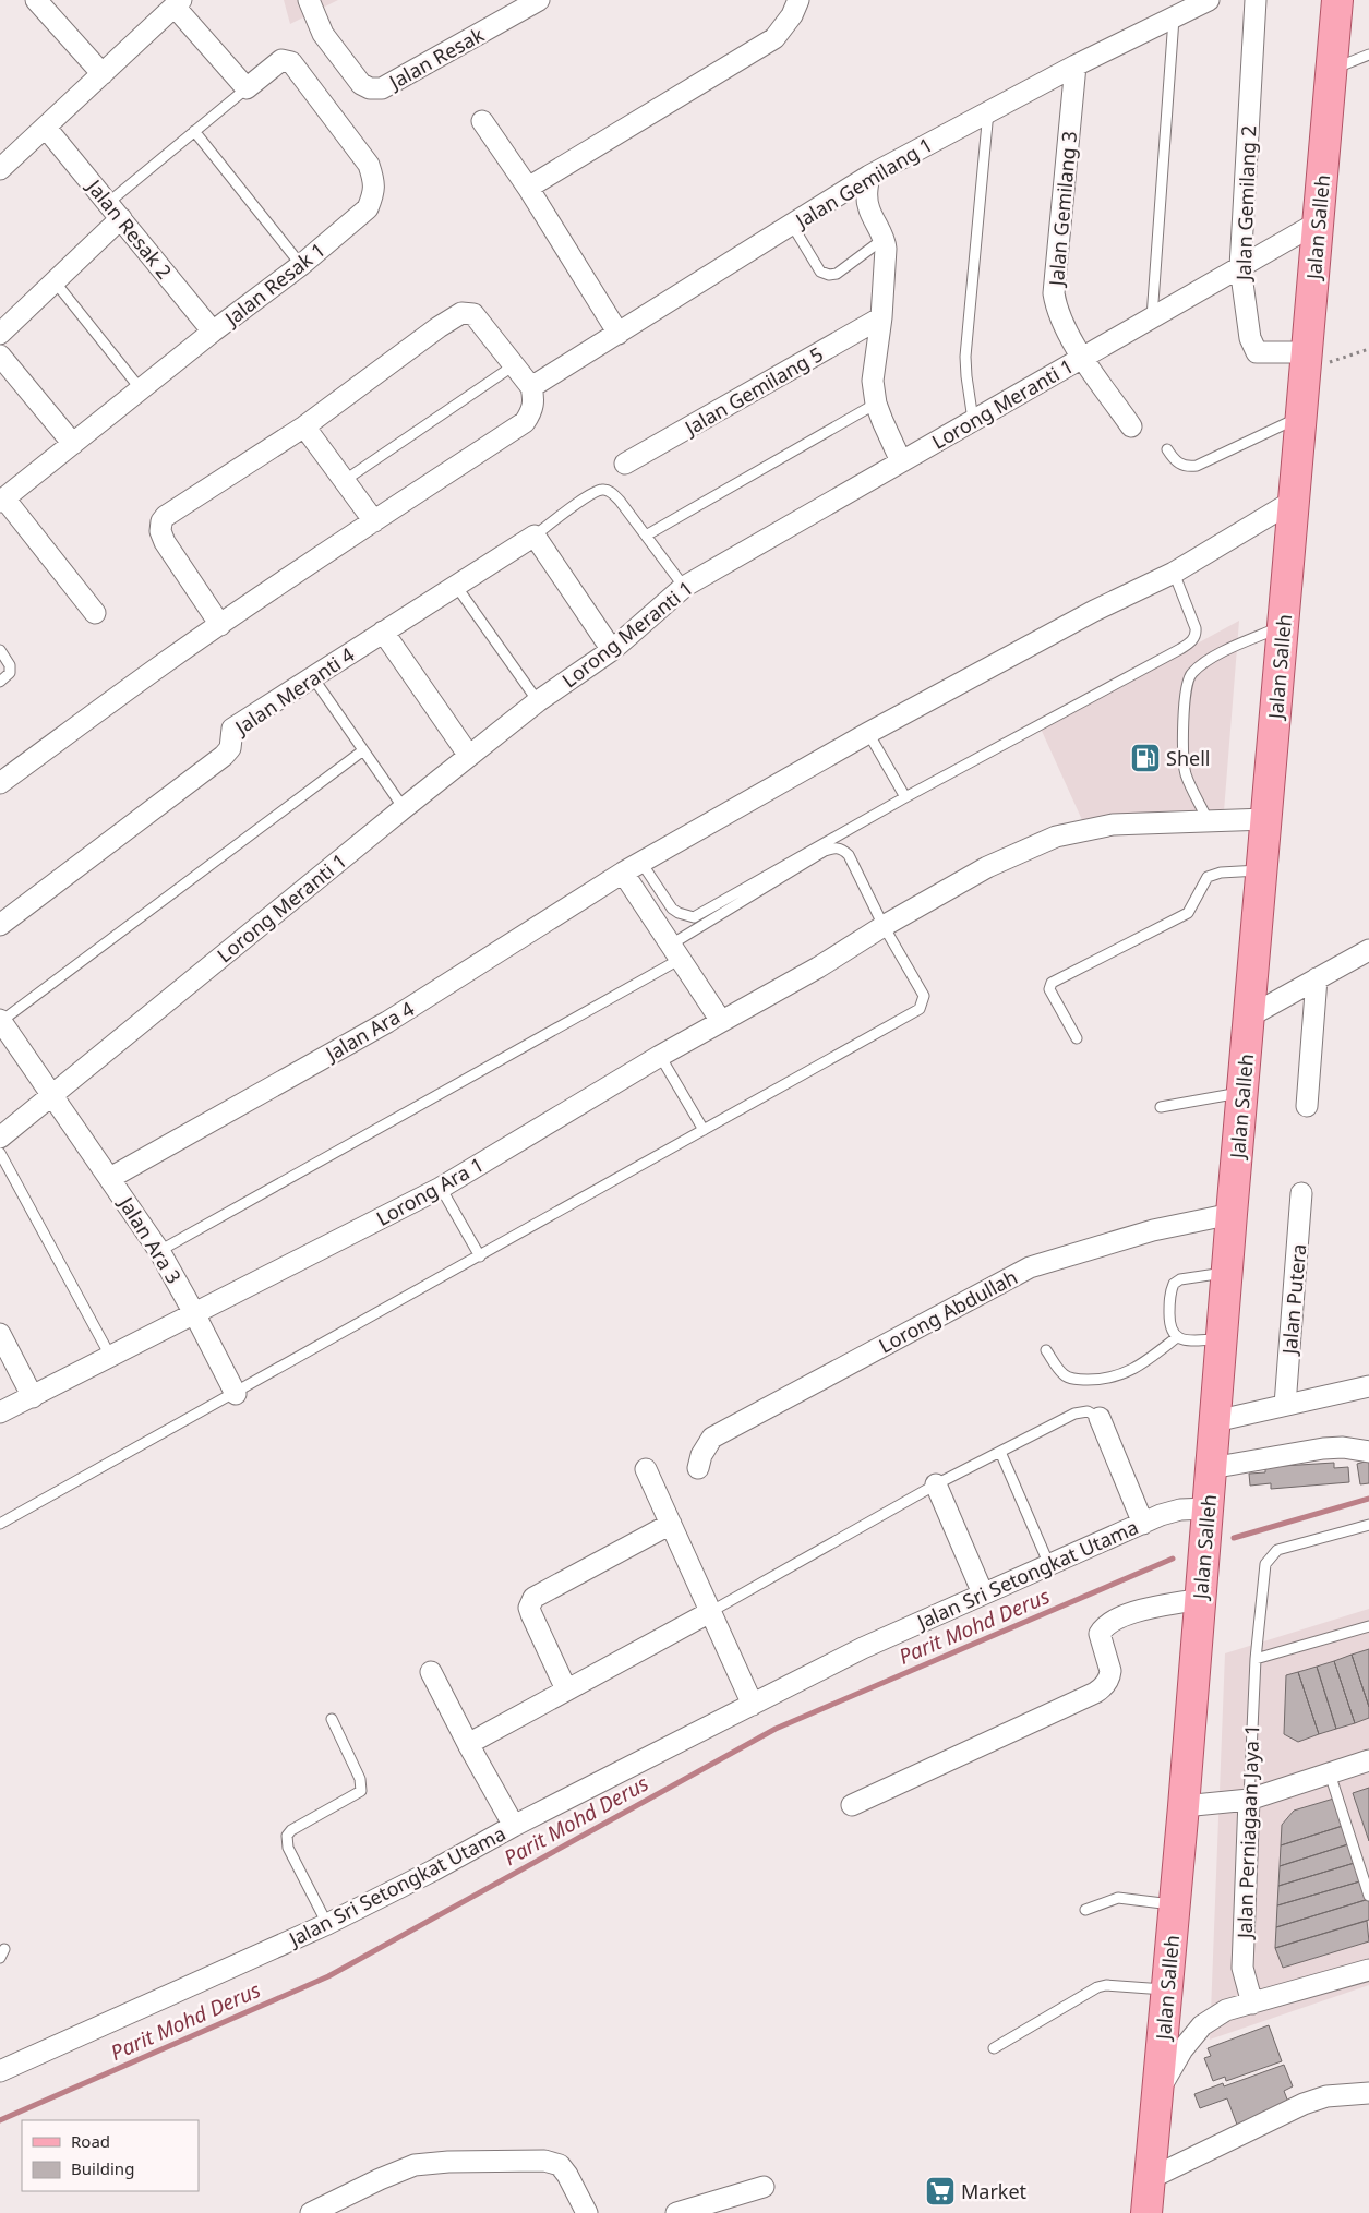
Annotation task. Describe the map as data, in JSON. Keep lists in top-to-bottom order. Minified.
{"streets":{"main road":["Jalan Salleh"],"street":["Jalan Resak","Jalan Gemilang 1","Jalan Gemilang 2","Jalan Gemilang 3","Jalan Resak 2","Jalan Resak 1","Jalan Gemilang 5","Lorong Meranti 1","Jalan Meranti 4","Jalan Ara 4","Lorong Ara 1","Jalan Ara 3","Jalan Putera","Lorong Abdullah","Jalan Sri Setongkat Utama","Jalan Perniagaan Jaya 1"]},"crossings":[["Jalan Gemilang 1","Jalan Gemilang 3"],["Jalan Gemilang 2","Jalan Salleh"],["Jalan Gemilang 2","Lorong Meranti 1"],["Jalan Gemilang 3","Lorong Meranti 1"],["Jalan Salleh","Lorong Meranti 1"],["Jalan Salleh","Jalan Ara 4"],["Jalan Salleh","Lorong Ara 1"],["Jalan Salleh","Lorong Abdullah"],["Jalan Salleh","Jalan Sri Setongkat Utama"],["Jalan Resak 2","Jalan Resak 1"],["Lorong Meranti 1","Jalan Ara 3"],["Jalan Ara 4","Jalan Ara 3"],["Lorong Ara 1","Jalan Ara 3"]],"water":["Parit Mohd Derus"],"places":{"fuel station":["Shell"],"supermarket":["Market"]},"legend":["Road","Building"]}
